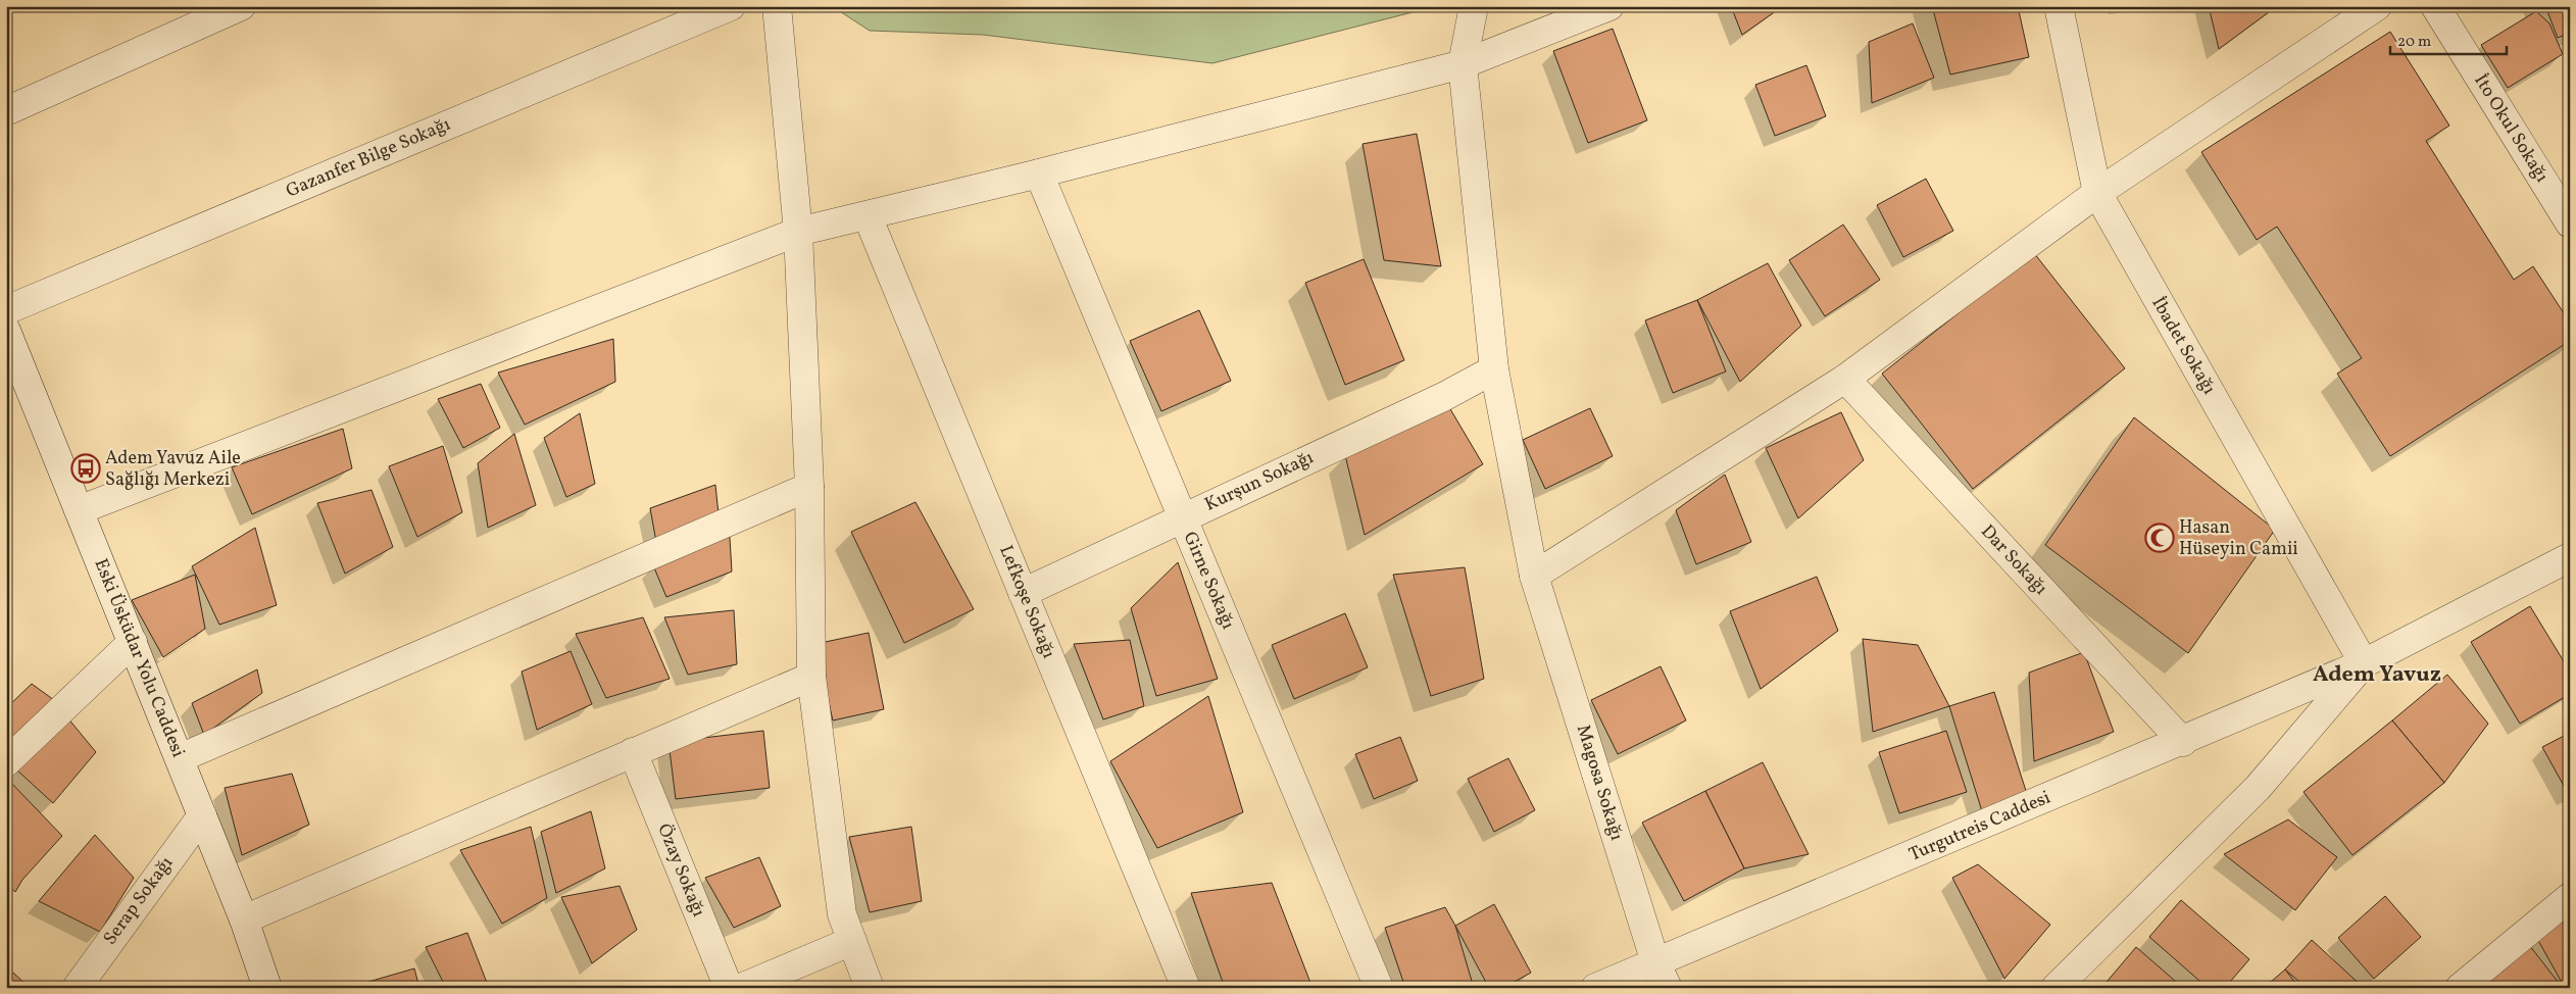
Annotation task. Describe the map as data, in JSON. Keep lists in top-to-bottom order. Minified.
{"streets":{"street":["İto Okul Sokağı","Gazanfer Bilge Sokağı","İbadet Sokağı","Kurşun Sokağı","Dar Sokağı","Girne Sokağı","Lefkoşe Sokağı","Eski Üsküdar Yolu Caddesi","Magosa Sokağı","Turgutreis Caddesi","Özay Sokağı","Serap Sokağı"]},"crossings":[["İbadet Sokağı","Turgutreis Caddesi"],["Kurşun Sokağı","Girne Sokağı"],["Kurşun Sokağı","Lefkoşe Sokağı"],["Kurşun Sokağı","Magosa Sokağı"],["Dar Sokağı","Turgutreis Caddesi"],["Eski Üsküdar Yolu Caddesi","Serap Sokağı"],["Magosa Sokağı","Turgutreis Caddesi"]],"districts":["Adem Yavuz"],"places":{"bus stop":["Adem Yavuz Aile Sağlığı Merkezi"],"mosque":["Hasan Hüseyin Camii"]},"scale_bar":"20 m"}
